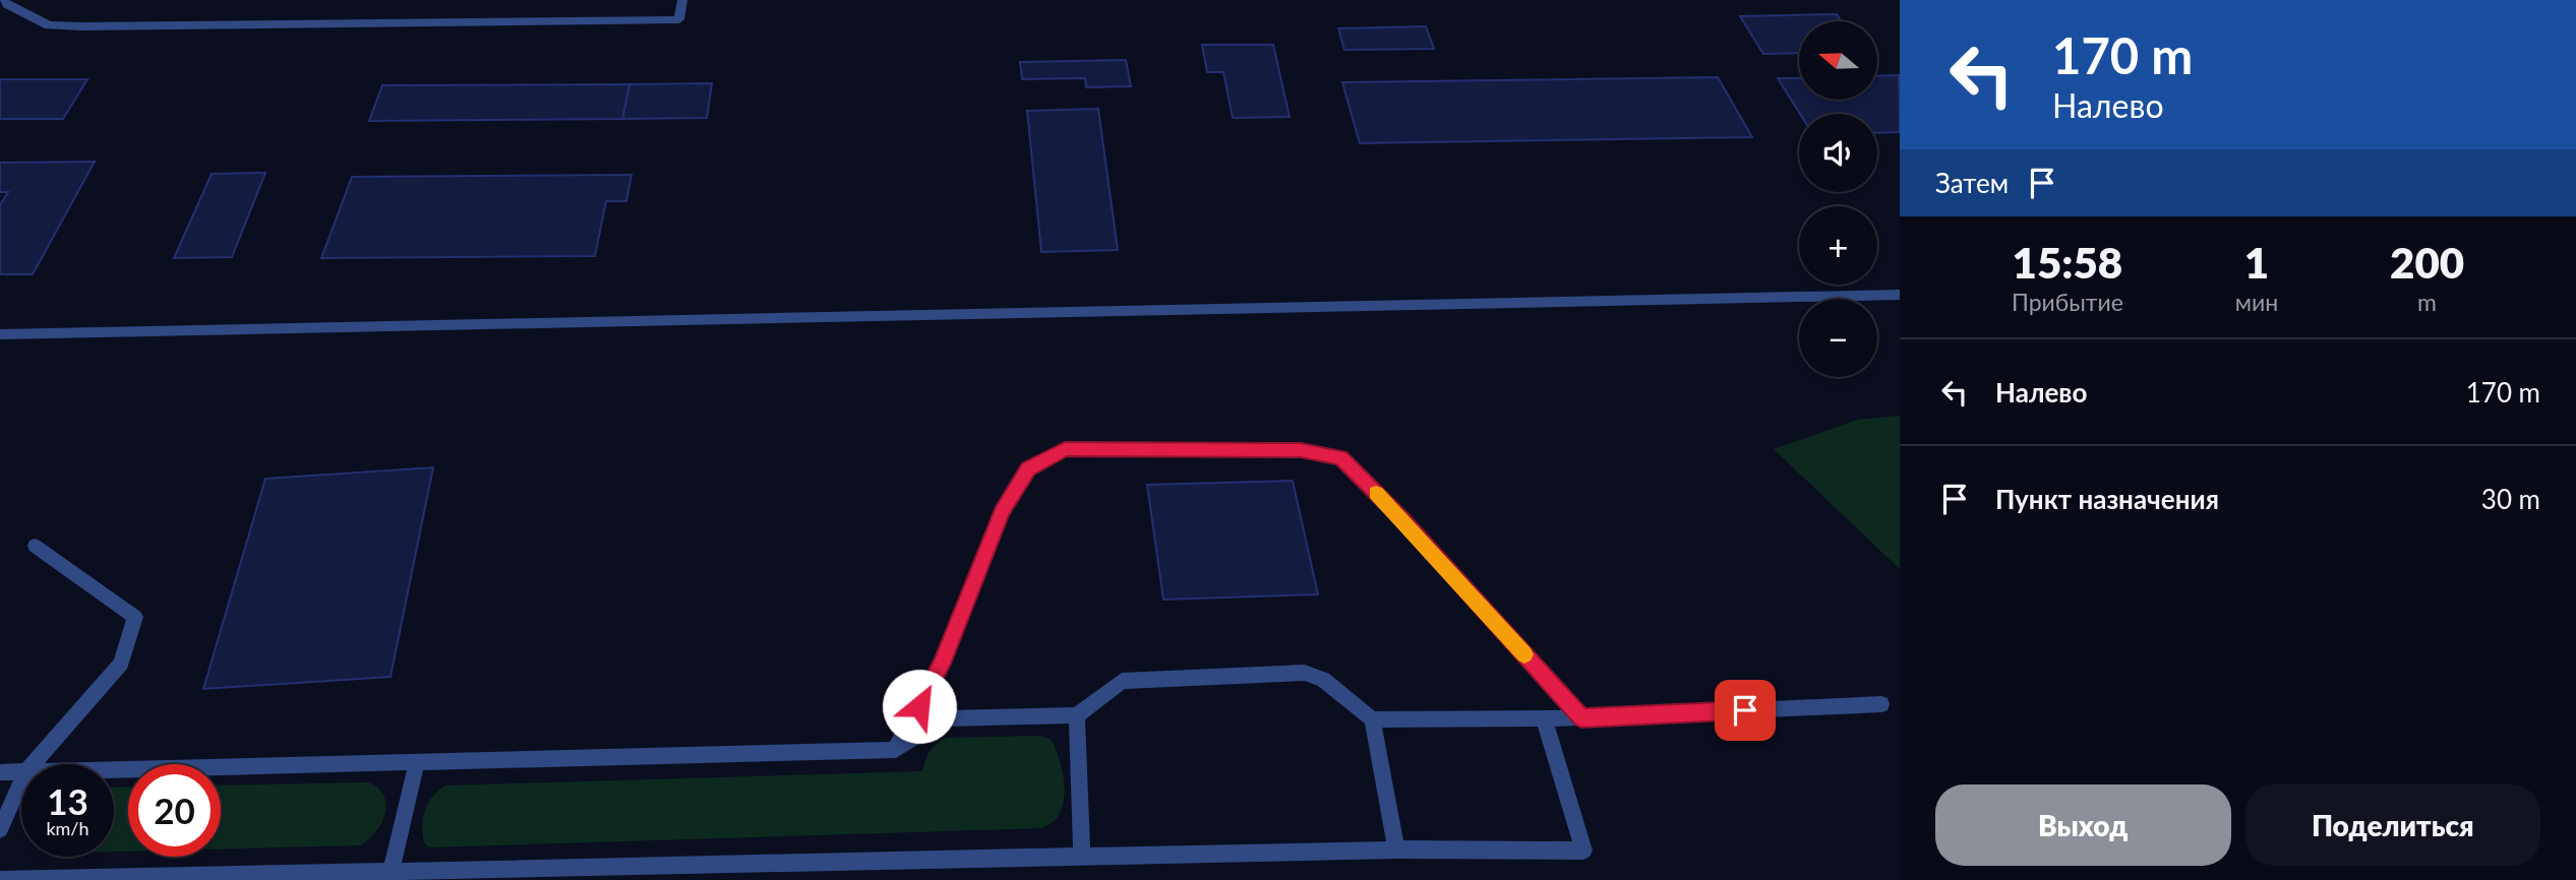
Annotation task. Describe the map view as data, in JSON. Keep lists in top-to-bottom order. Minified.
{"north":"left","page":{"turn":["170 m","Налево"],"map_buttons":["+","−"],"then":"Затем","eta":["15:58","Прибытие","1","мин","200","m"],"list":[{"name":"Налево","value":"170 m"},{"name":"Пункт назначения","value":"30 m"}],"speed":"13 km/h","limit":"20","buttons":["Выход","Поделиться"]}}
